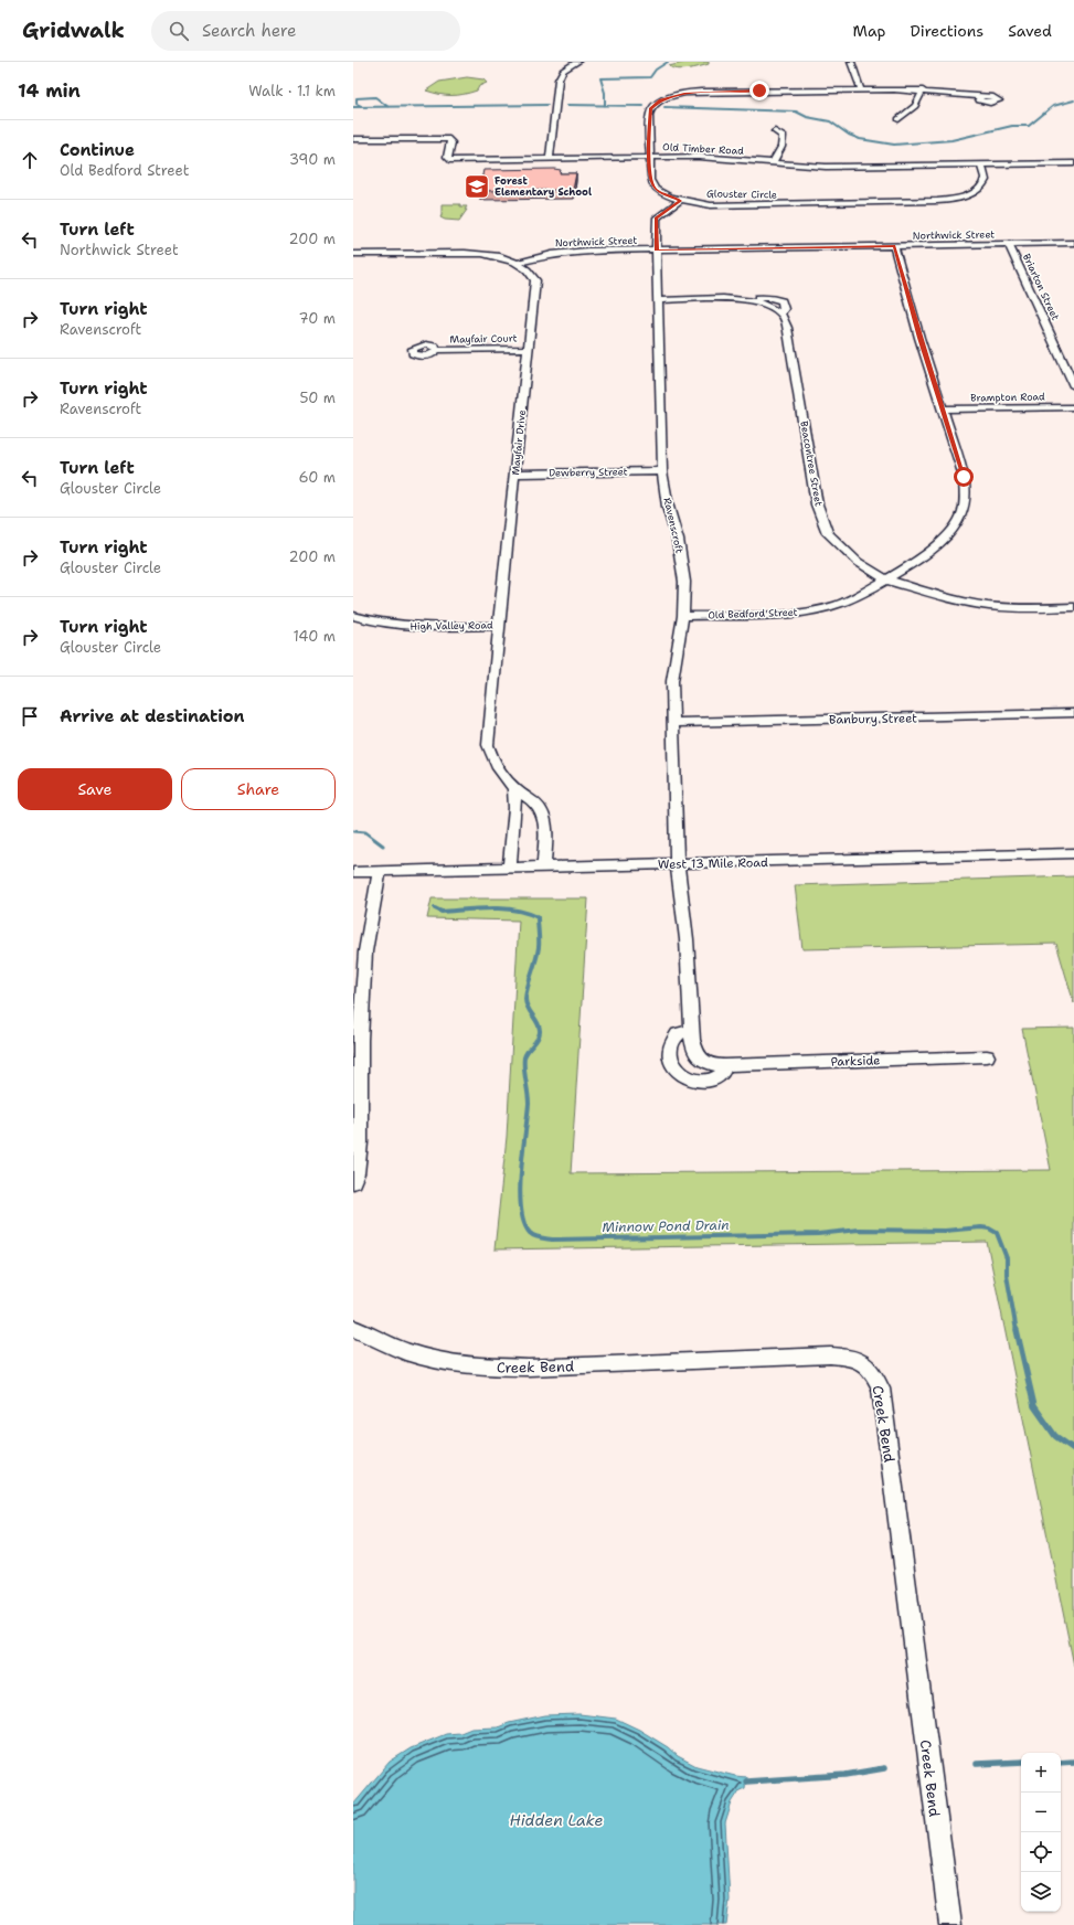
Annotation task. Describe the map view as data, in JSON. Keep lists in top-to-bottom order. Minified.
{"streets":{"street":["Old Timber Road","Glouster Circle","Northwick Street","Briarton Street","Mayfair Court","Brampton Road","Mayfair Drive","Beacontree Street","Dewberry Street","Ravenscroft","Old Bedford Street","High Valley Road","Banbury Street","West 13 Mile Road","Parkside","Creek Bend"]},"crossings":[["Old Timber Road","Glouster Circle"],["Glouster Circle","Ravenscroft"],["Northwick Street","Briarton Street"],["Northwick Street","Mayfair Drive"],["Northwick Street","Ravenscroft"],["Northwick Street","Old Bedford Street"],["Mayfair Court","Mayfair Drive"],["Brampton Road","Old Bedford Street"],["Mayfair Drive","Dewberry Street"],["Mayfair Drive","High Valley Road"],["Mayfair Drive","West 13 Mile Road"],["Beacontree Street","Ravenscroft"],["Beacontree Street","Old Bedford Street"],["Dewberry Street","Ravenscroft"],["Ravenscroft","Old Bedford Street"],["Ravenscroft","Banbury Street"],["Ravenscroft","West 13 Mile Road"],["Ravenscroft","Parkside"],["West 13 Mile Road","Parkside"]],"water":["Minnow Pond Drain","Hidden Lake"],"places":{"school or university":["Forest Elementary School"]},"page":{"header":"Gridwalk","search":"Search here","nav":["Map","Directions","Saved"],"heading":["14 min","Walk · 1.1 km"],"list":[["Continue","Old Bedford Street","390 m"],["Turn left","Northwick Street","200 m"],["Turn right","Ravenscroft","70 m"],["Turn right","Ravenscroft","50 m"],["Turn left","Glouster Circle","60 m"],["Turn right","Glouster Circle","200 m"],["Turn right","Glouster Circle","140 m"],"Arrive at destination"],"buttons":["Save","Share"],"map_buttons":["+","−"]}}
